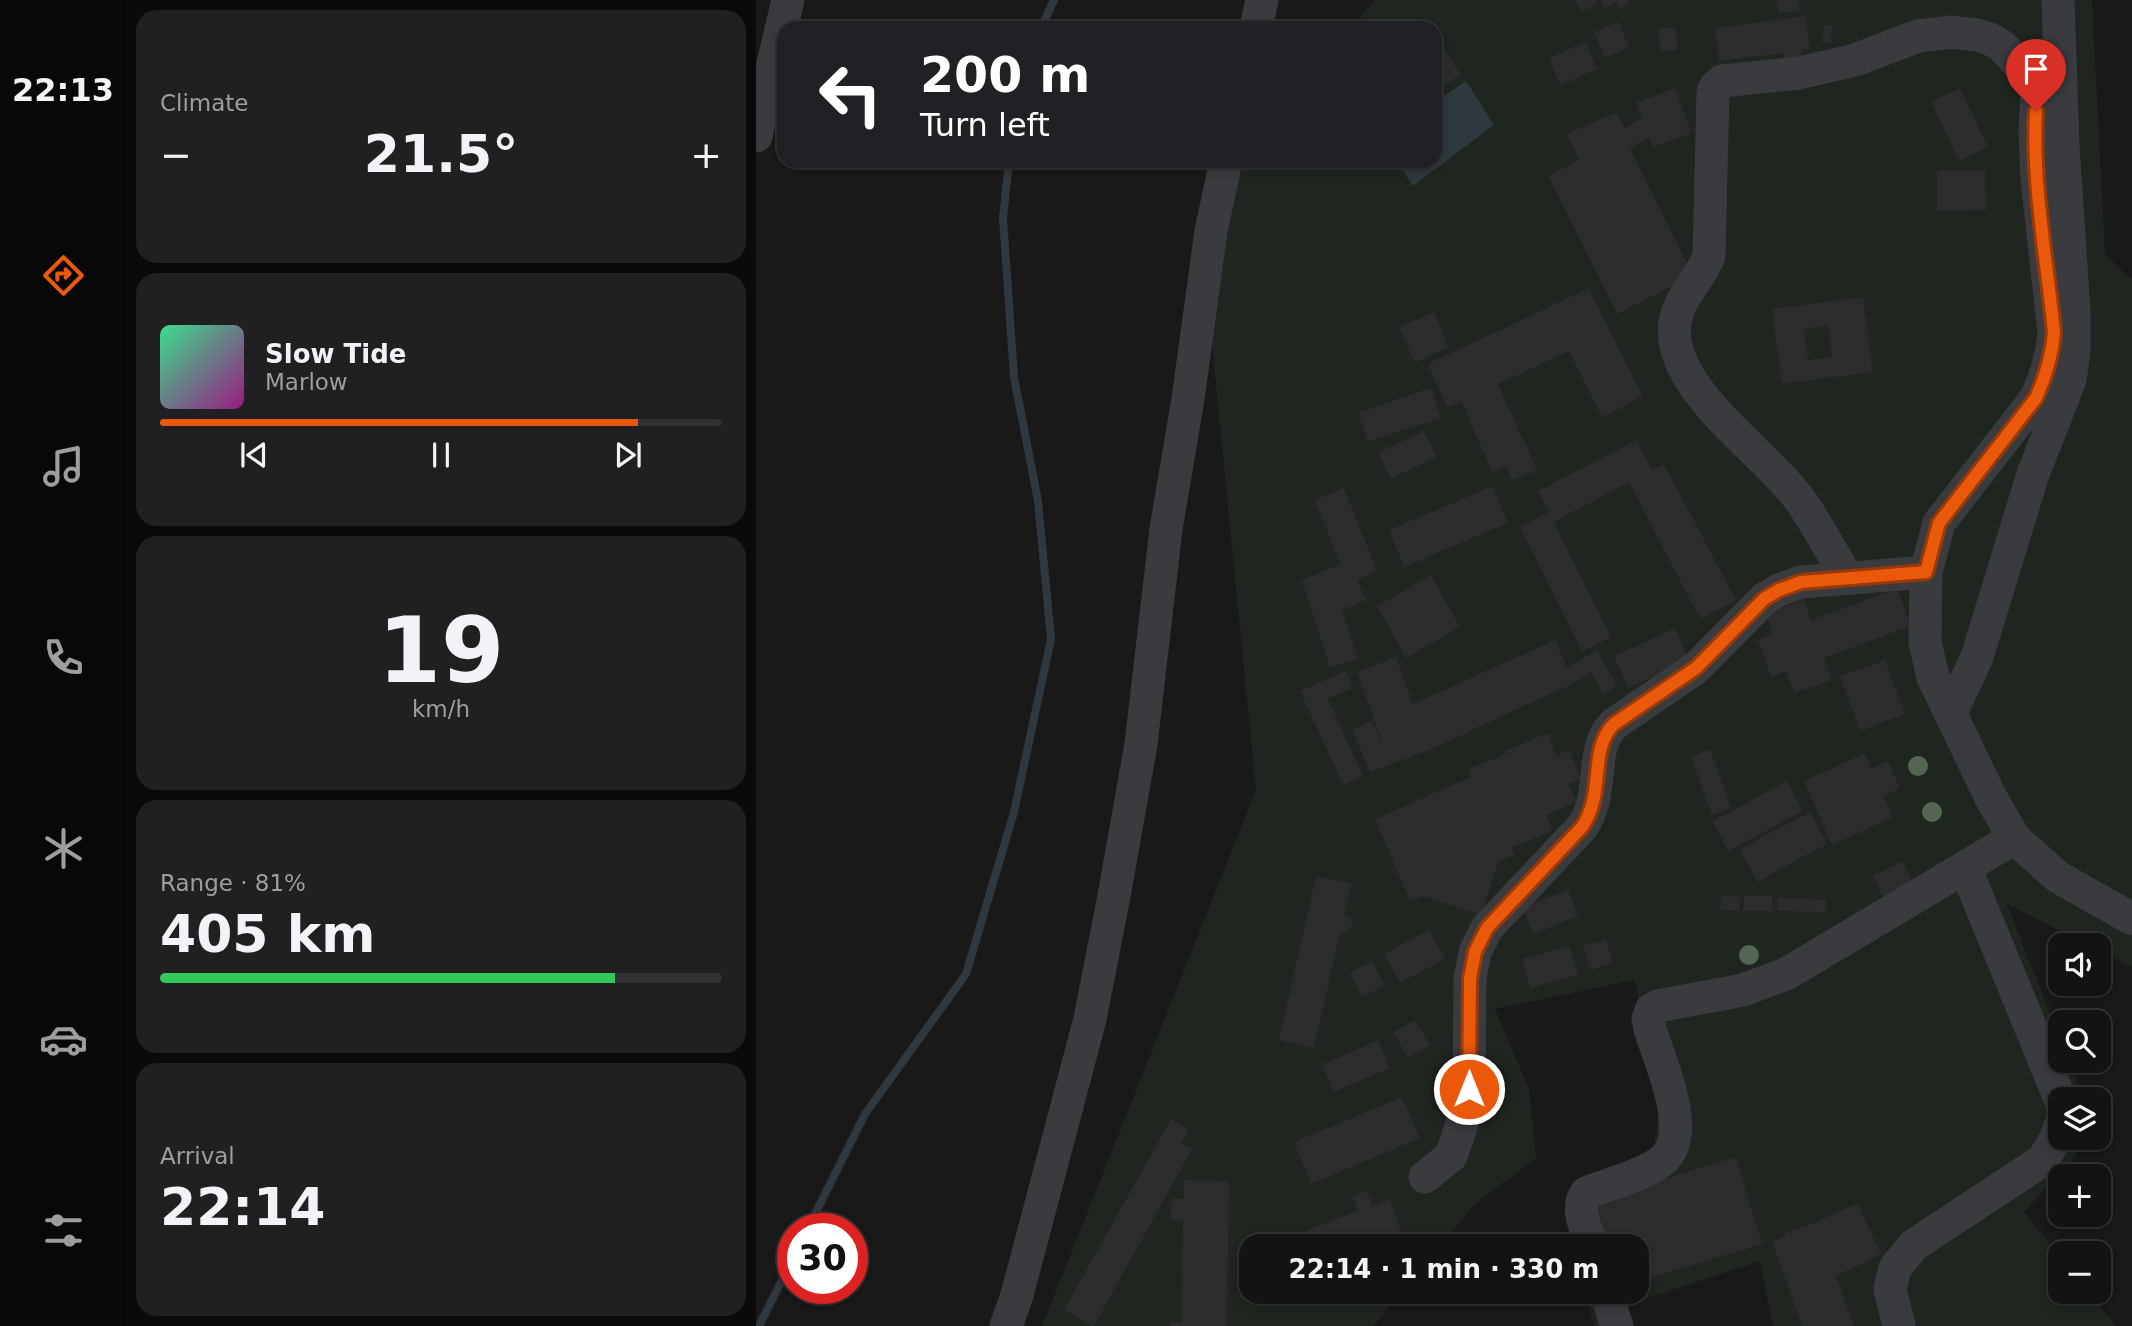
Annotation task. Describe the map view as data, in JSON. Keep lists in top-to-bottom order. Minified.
{"page":{"tabs":"22:13","tile":["Climate",["19","km/h"],["Range · 81%","405 km"],["Arrival","22:14"]],"turn":["200 m","Turn left"],"heat":["−","21.5°","+"],"song":["Slow Tide","Marlow"],"map_buttons":["+","−"],"limit":"30","trip":"22:14 · 1 min · 330 m"}}
